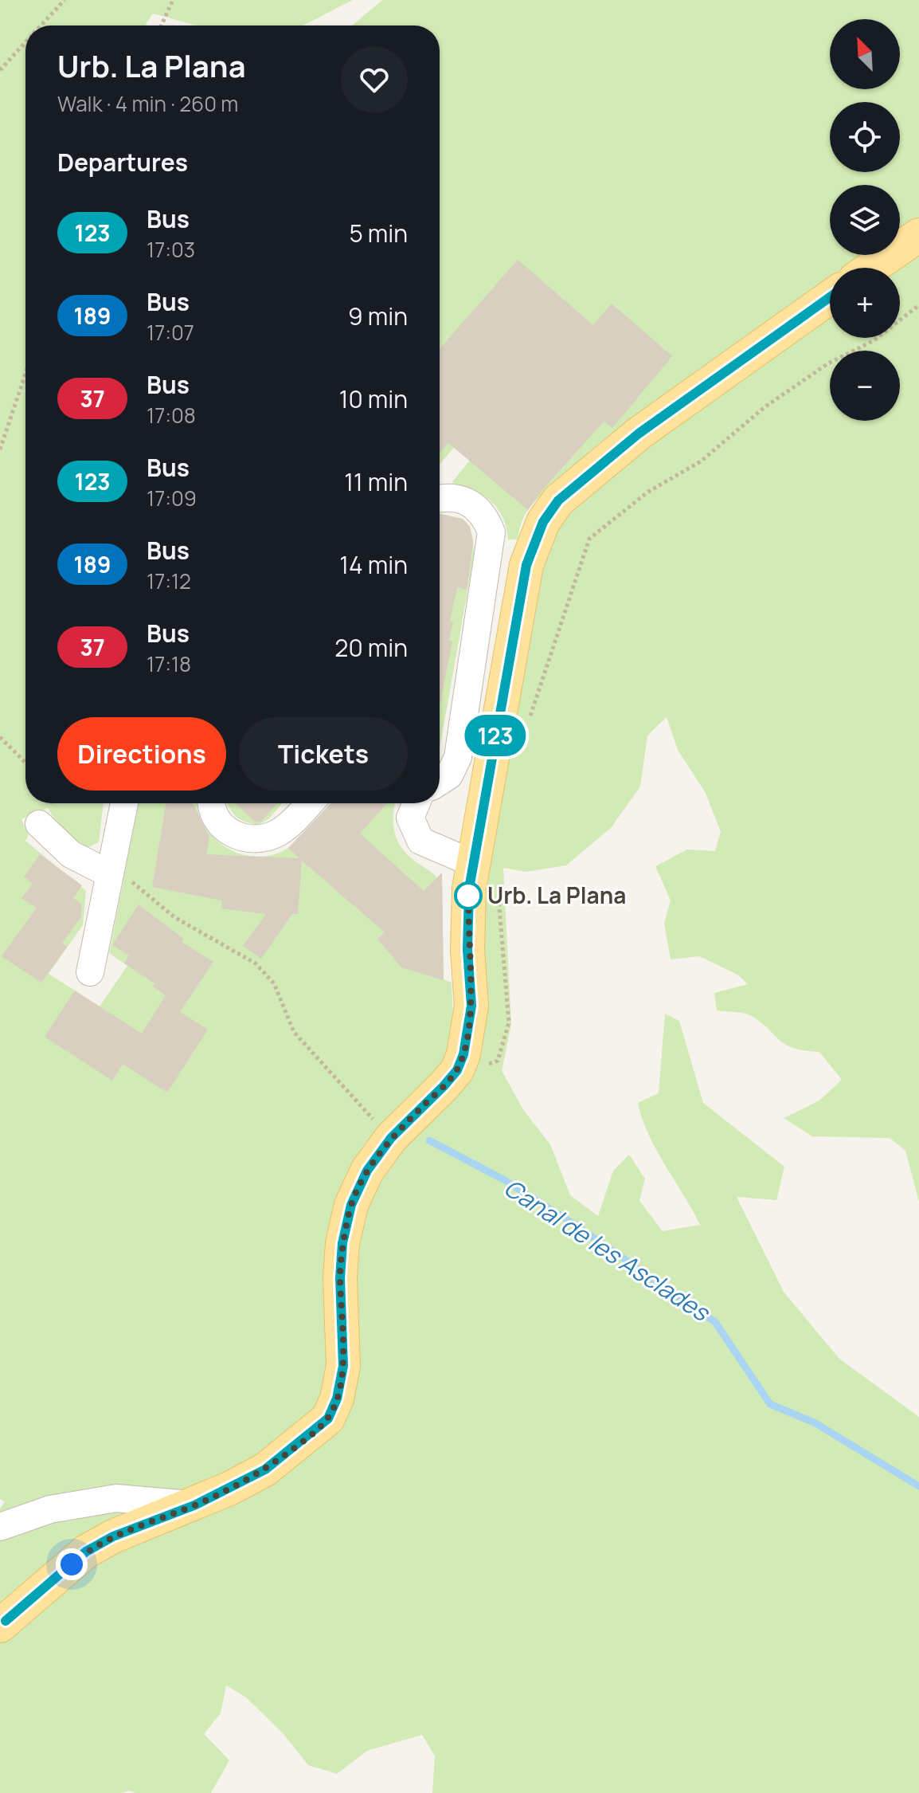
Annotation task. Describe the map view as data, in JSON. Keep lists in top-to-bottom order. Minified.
{"water":["Canal de les Asclades"],"places":["Urb. La Plana"],"lines":["bus line 123"],"north":"top left","page":{"on_map":"123","map_buttons":["+","−"],"heading":[["Urb. La Plana","Walk · 4 min · 260 m"],"Departures"],"list":[{"mark":"123","name":"Bus","note":"17:03","value":"5 min"},{"mark":"189","name":"Bus","note":"17:07","value":"9 min"},{"mark":"37","name":"Bus","note":"17:08","value":"10 min"},{"mark":"123","name":"Bus","note":"17:09","value":"11 min"},{"mark":"189","name":"Bus","note":"17:12","value":"14 min"},{"mark":"37","name":"Bus","note":"17:18","value":"20 min"}],"buttons":["Directions","Tickets"]}}
